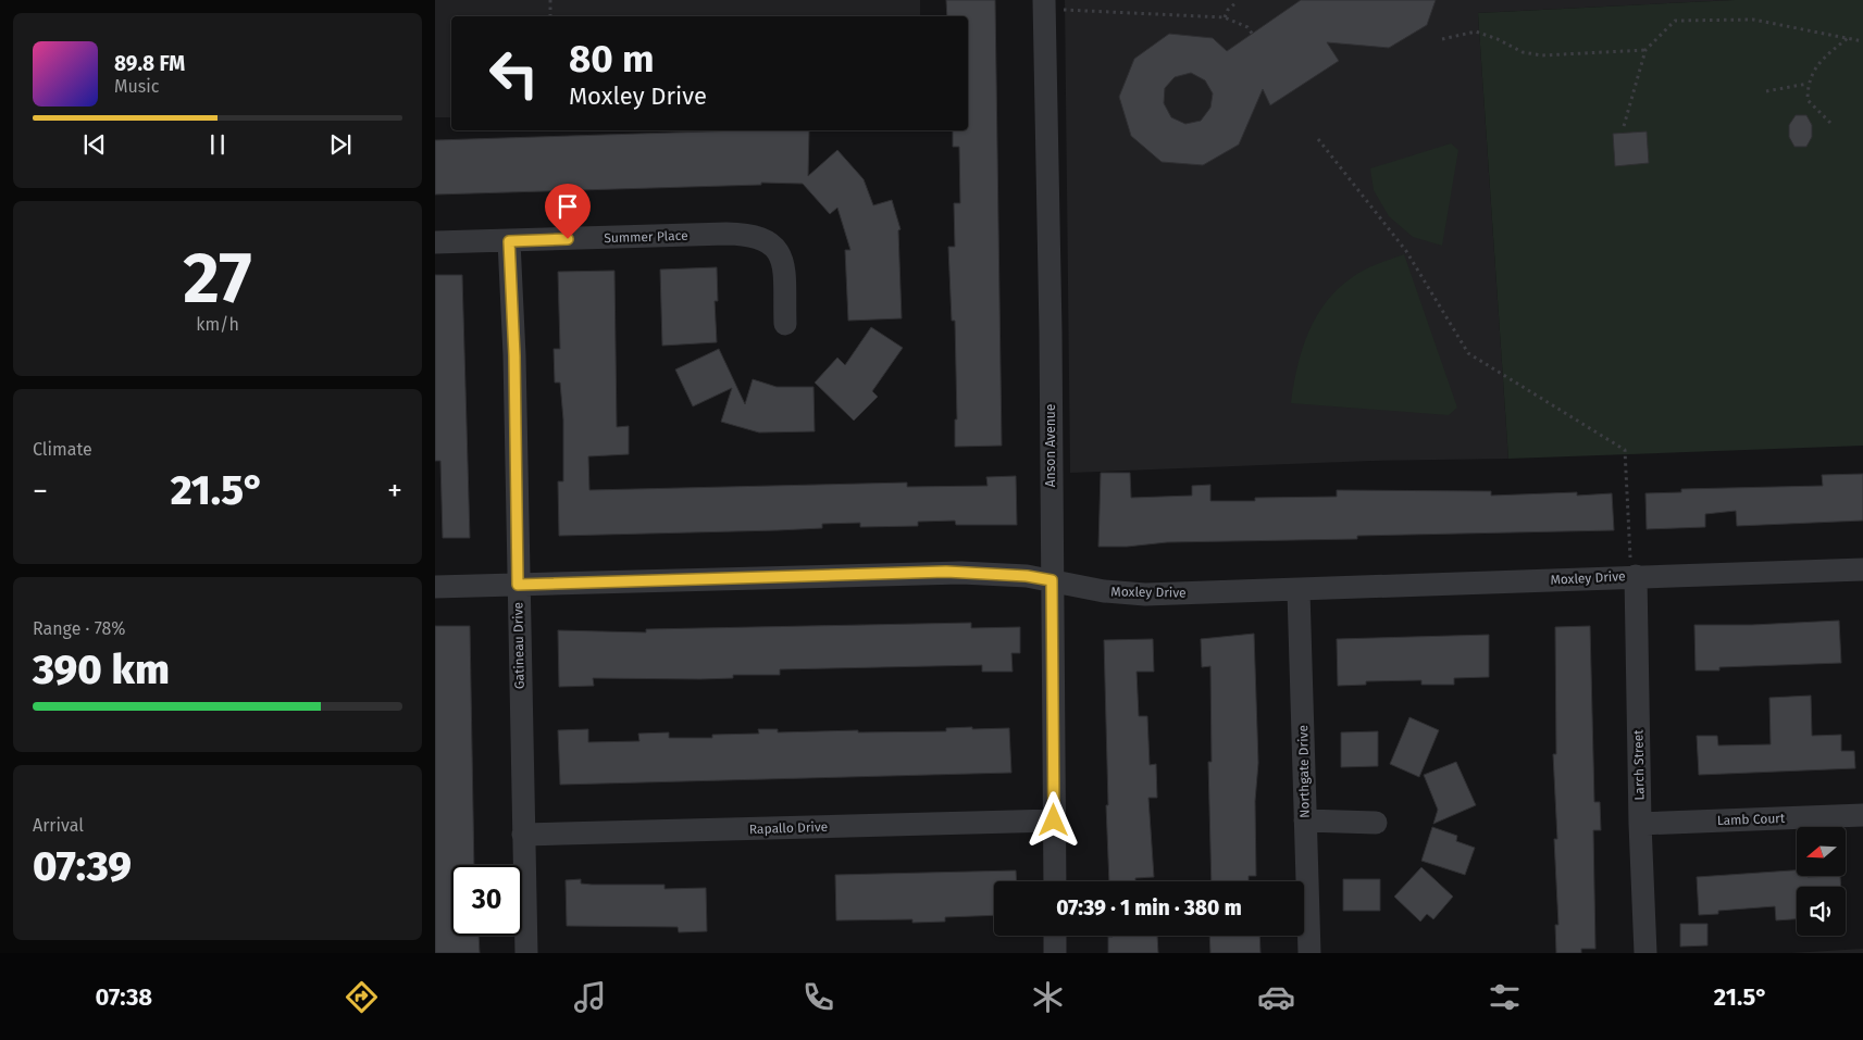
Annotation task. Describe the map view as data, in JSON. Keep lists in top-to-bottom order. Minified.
{"streets":{"street":["Summer Place","Anson Avenue","Moxley Drive","Gatineau Drive","Larch Street","Northgate Drive","Lamb Court","Rapallo Drive"]},"crossings":[["Summer Place","Gatineau Drive"],["Anson Avenue","Moxley Drive"],["Anson Avenue","Rapallo Drive"],["Moxley Drive","Gatineau Drive"],["Moxley Drive","Larch Street"],["Moxley Drive","Northgate Drive"],["Gatineau Drive","Rapallo Drive"],["Larch Street","Lamb Court"]],"north":"left","page":{"turn":["80 m","Moxley Drive"],"song":["89.8 FM","Music"],"tile":[["27","km/h"],"Climate",["Range · 78%","390 km"],["Arrival","07:39"]],"heat":["−","21.5°","+"],"limit":"30","trip":"07:39 · 1 min · 380 m","tabs":["07:38","21.5°"]}}
